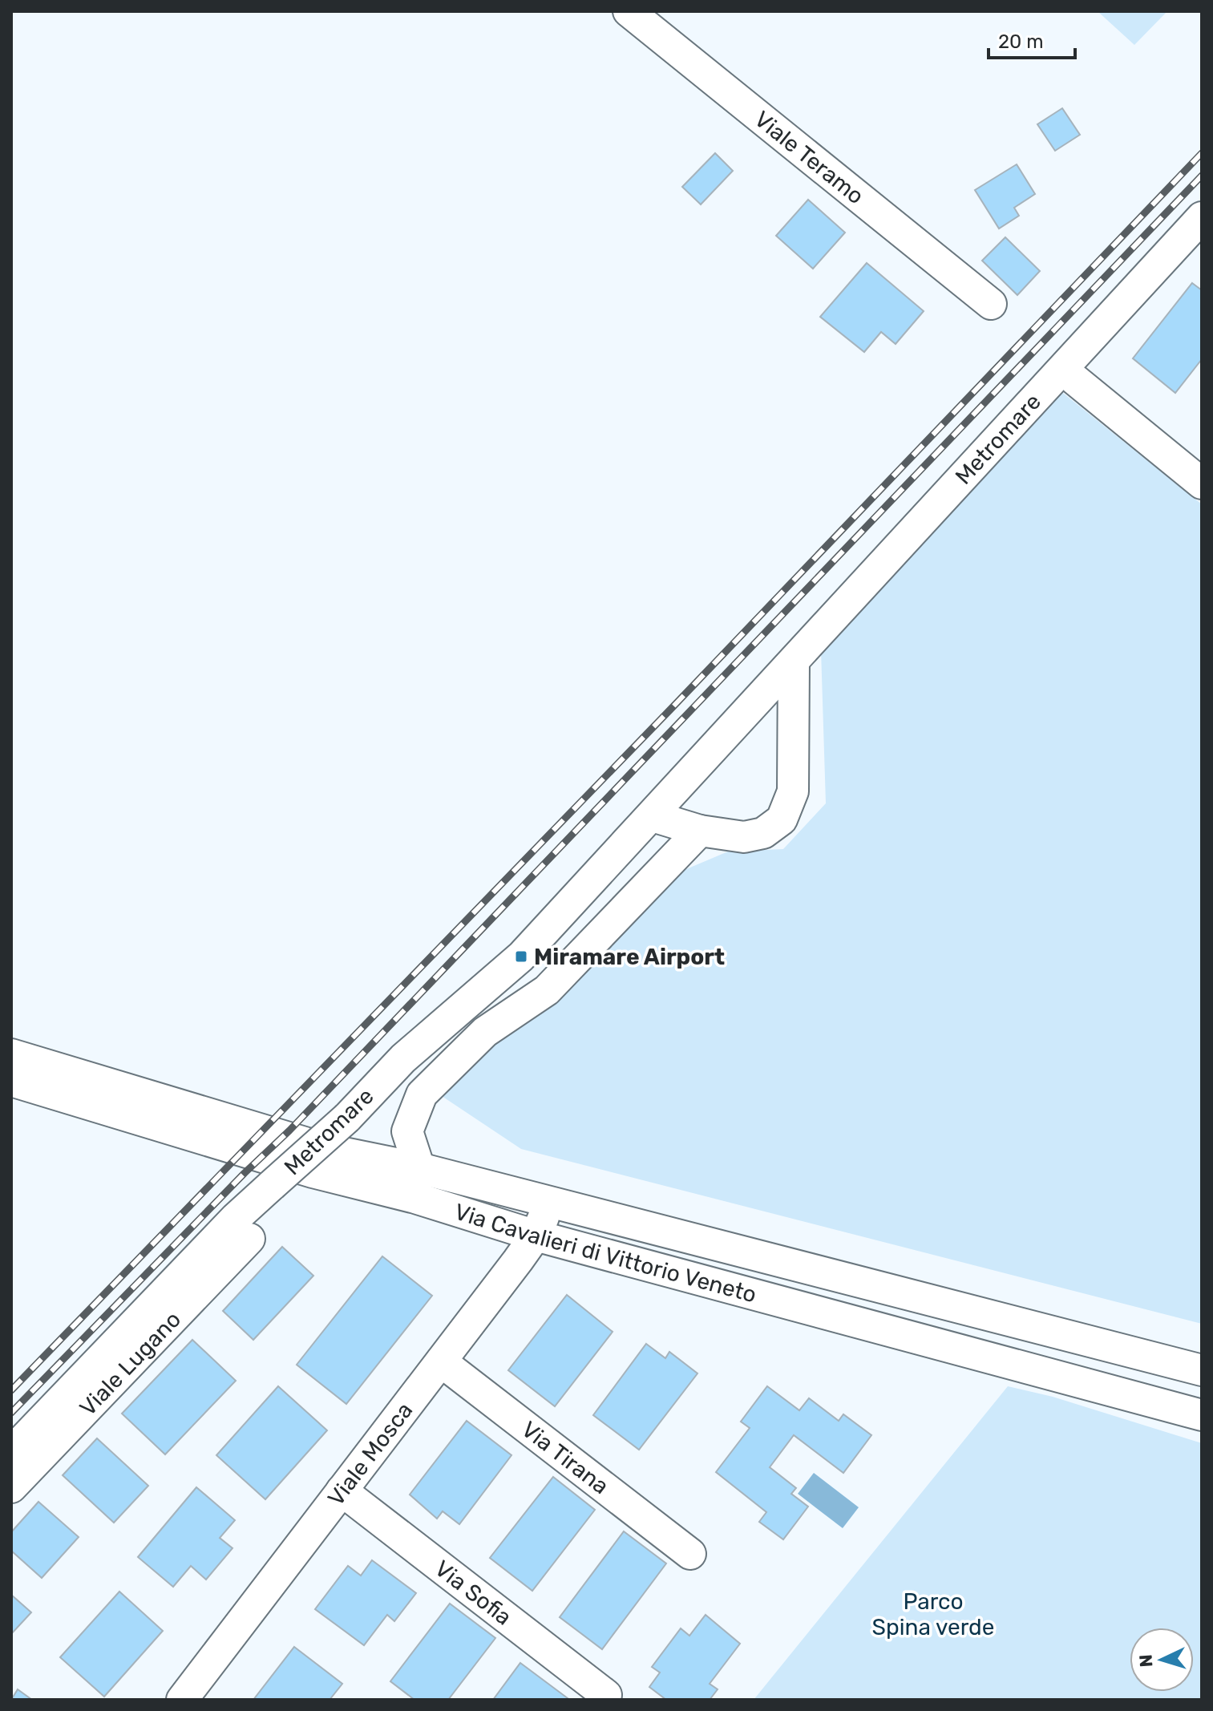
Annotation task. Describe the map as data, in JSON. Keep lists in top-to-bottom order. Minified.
{"streets":{"street":["Viale Teramo","Metromare","Via Cavalieri di Vittorio Veneto","Viale Lugano","Viale Mosca","Via Tirana","Via Sofia"]},"crossings":[["Via Cavalieri di Vittorio Veneto","Viale Mosca"],["Viale Mosca","Via Tirana"],["Viale Mosca","Via Sofia"]],"parks":["Parco Spina verde"],"places":{"transit":["Miramare Airport"]},"scale_bar":"20 m","north":"left"}
